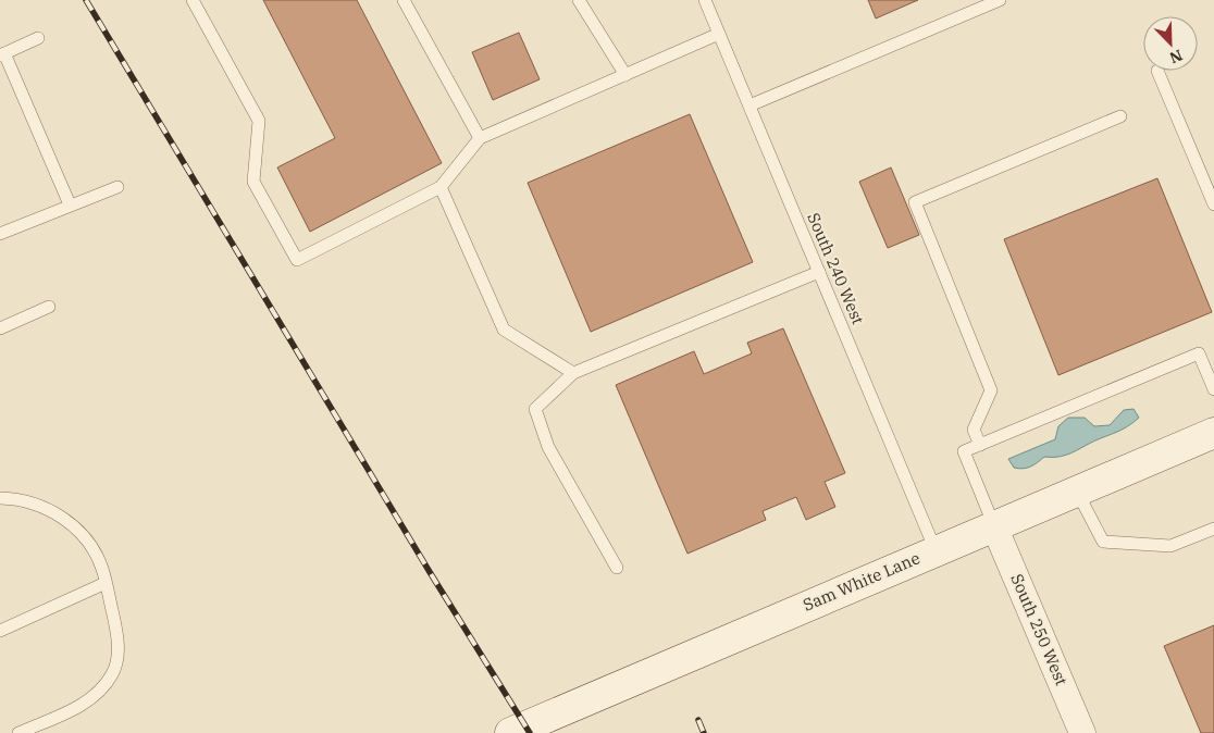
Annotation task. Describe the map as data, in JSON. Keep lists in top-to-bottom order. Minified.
{"streets":{"street":["Sam White Lane","South 250 West"],"lane":["South 240 West"]},"crossings":[["South 240 West","Sam White Lane"],["Sam White Lane","South 250 West"]],"north":"bottom right"}
